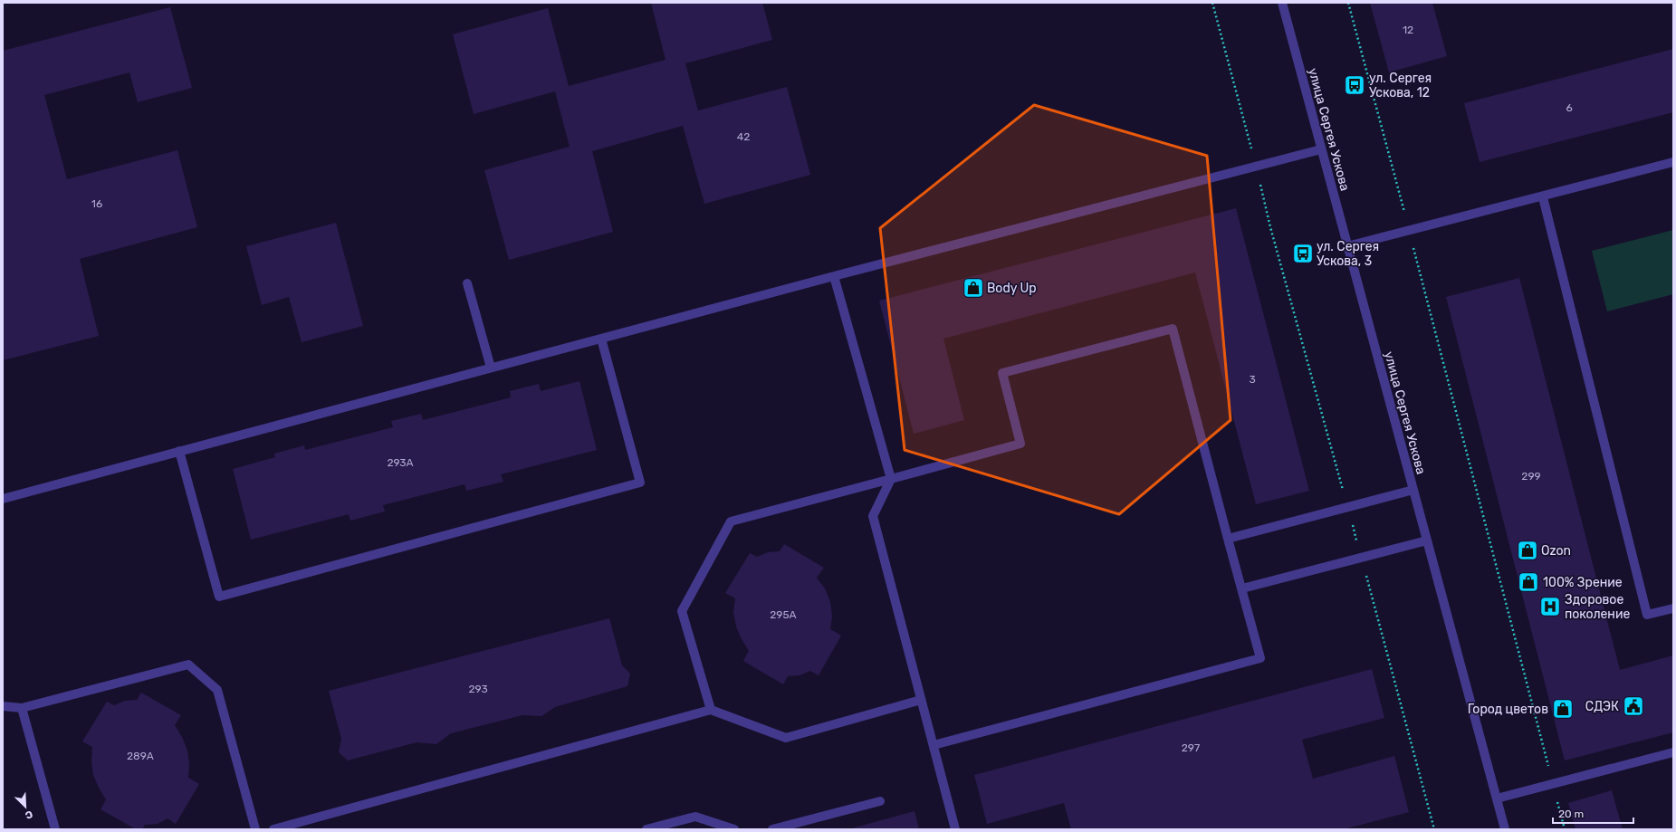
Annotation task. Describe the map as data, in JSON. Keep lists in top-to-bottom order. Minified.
{"streets":{"street":["улица Сергея Ускова"]},"places":{"bus stop":["ул. Сергея Ускова, 12","ул. Сергея Ускова, 3"],"shop":["Body Up","Ozon","100% Зрение","Город цветов"],"hospital":["Здоровое поколение"],"public building":["СДЭК"]},"house_numbers":["12","6","42","16","3","293А","299","295А","293","297","289А"],"scale_bar":"20 m","north":"bottom right"}
